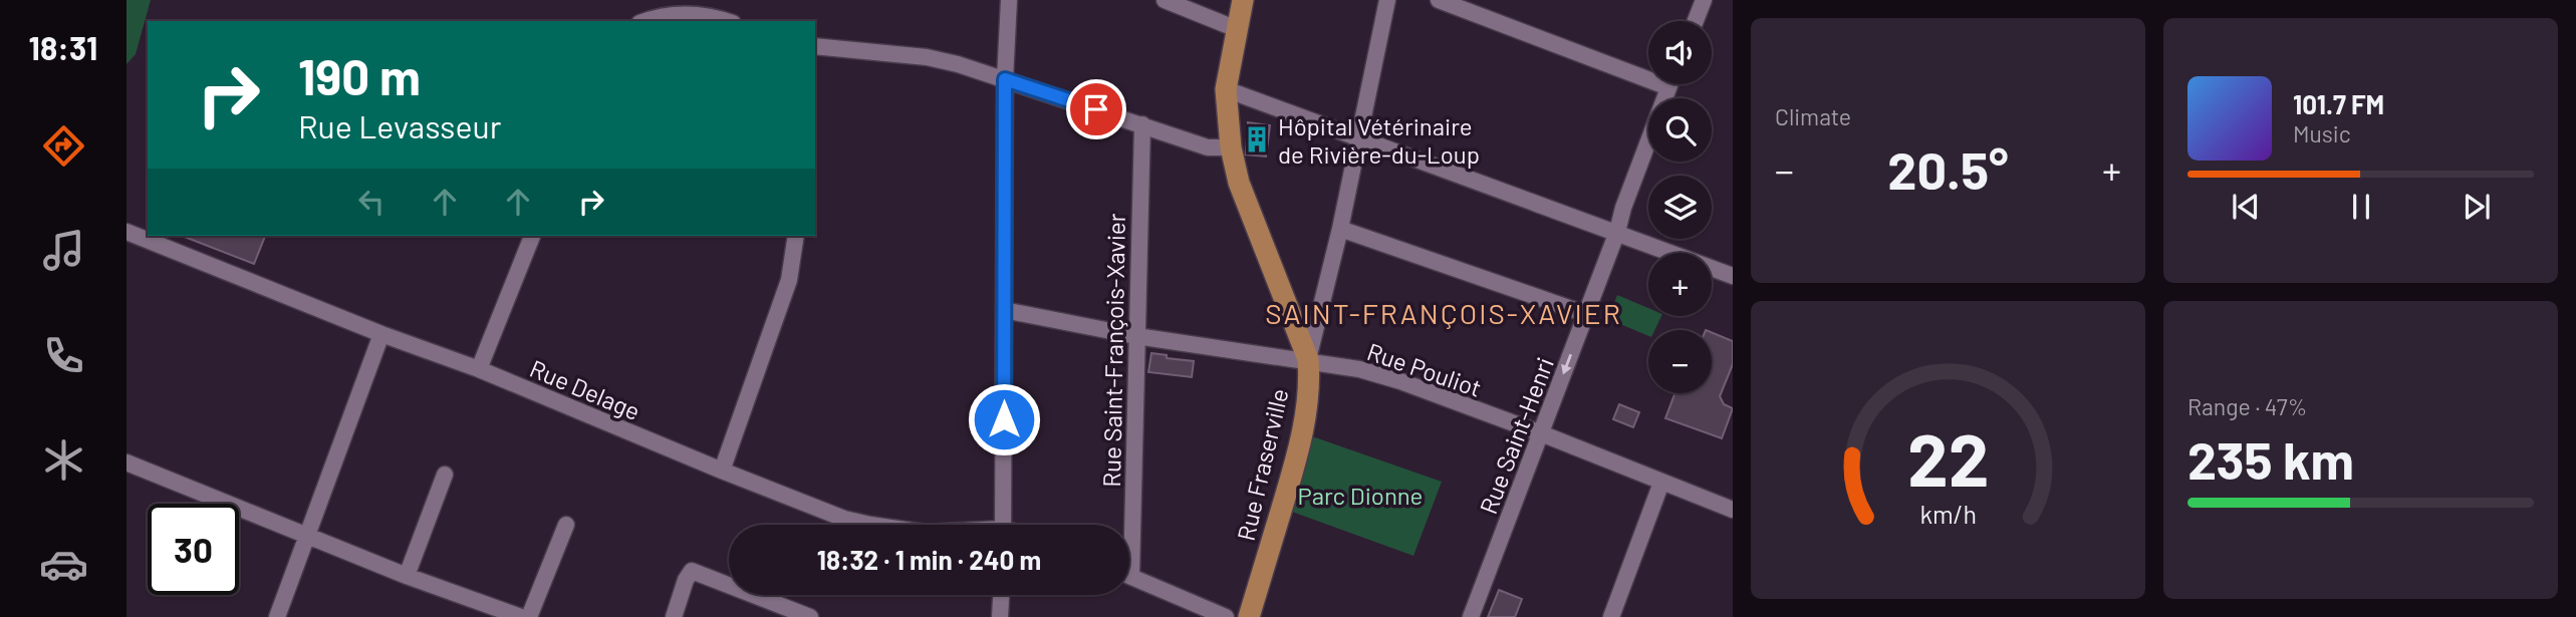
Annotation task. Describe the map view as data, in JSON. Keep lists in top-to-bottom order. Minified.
{"streets":{"main road":["Rue Fraserville"],"street":["Rue Saint-François-Xavier","Rue Pouliot","Rue Delage","Rue Saint-Henri"]},"crossings":[["Rue Saint-François-Xavier","Rue Pouliot"],["Rue Pouliot","Rue Saint-Henri"],["Rue Pouliot","Rue Fraserville"]],"districts":["SAINT-FRANÇOIS-XAVIER"],"parks":["Parc Dionne"],"places":{"building":["Hôpital Vétérinaire de Rivière-du-Loup"]},"page":{"tabs":"18:31","tile":["Climate",["Range · 47%","235 km"]],"map_buttons":["+","−"],"turn":["190 m","Rue Levasseur"],"song":["101.7 FM","Music"],"heat":["−","20.5°","+"],"limit":"30","trip":"18:32 · 1 min · 240 m","gauge":["22","km/h"]}}
